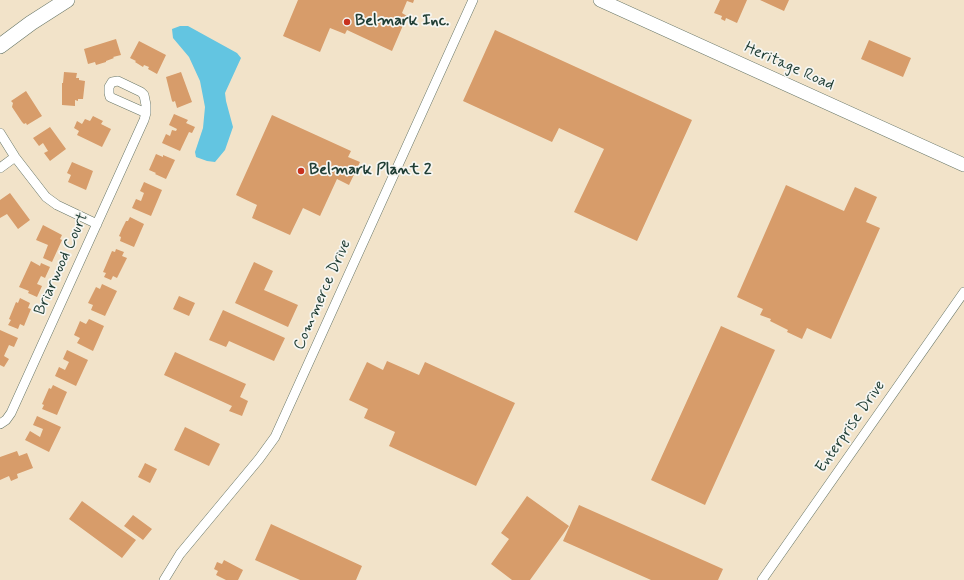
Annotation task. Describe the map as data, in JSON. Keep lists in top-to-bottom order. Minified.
{"streets":{"main road":["Heritage Road"],"street":["Briarwood Court","Commerce Drive","Enterprise Drive"]},"places":["Belmark Inc.","Belmark Plant 2"]}
